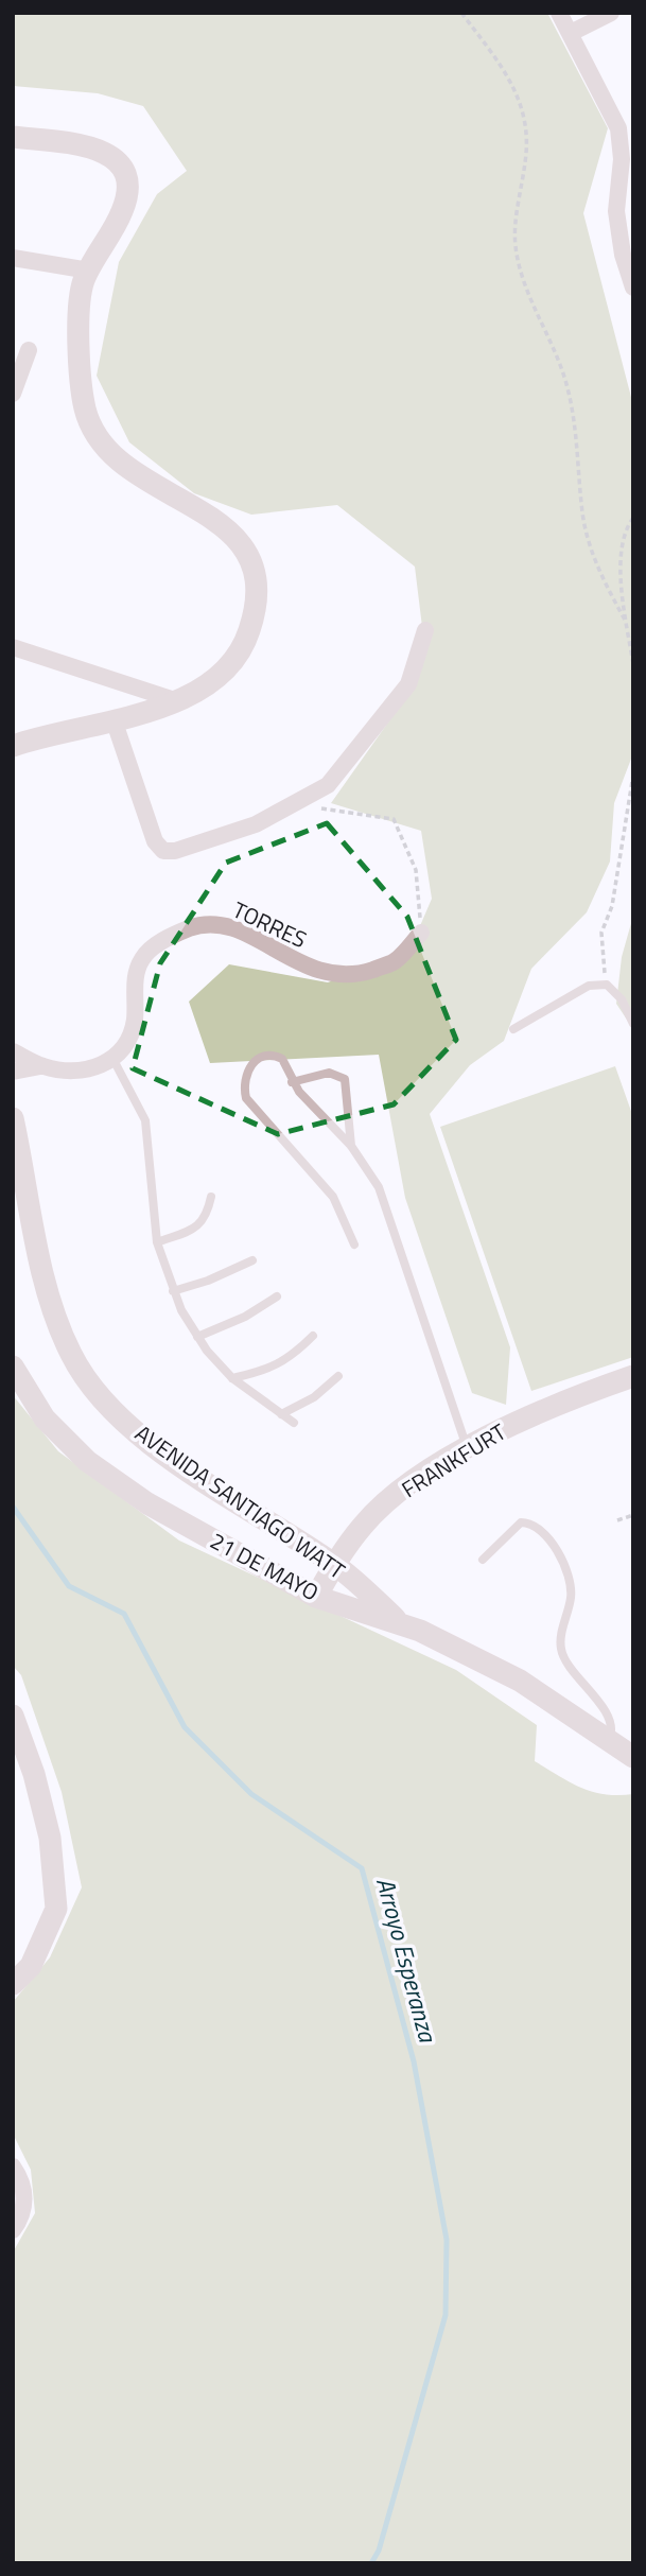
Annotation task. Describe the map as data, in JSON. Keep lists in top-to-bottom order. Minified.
{"streets":{"street":["TORRES","FRANKFURT","AVENIDA SANTIAGO WATT","21 DE MAYO"]},"crossings":[["FRANKFURT","AVENIDA SANTIAGO WATT"],["FRANKFURT","21 DE MAYO"],["AVENIDA SANTIAGO WATT","21 DE MAYO"]],"water":["Arroyo Esperanza"]}
